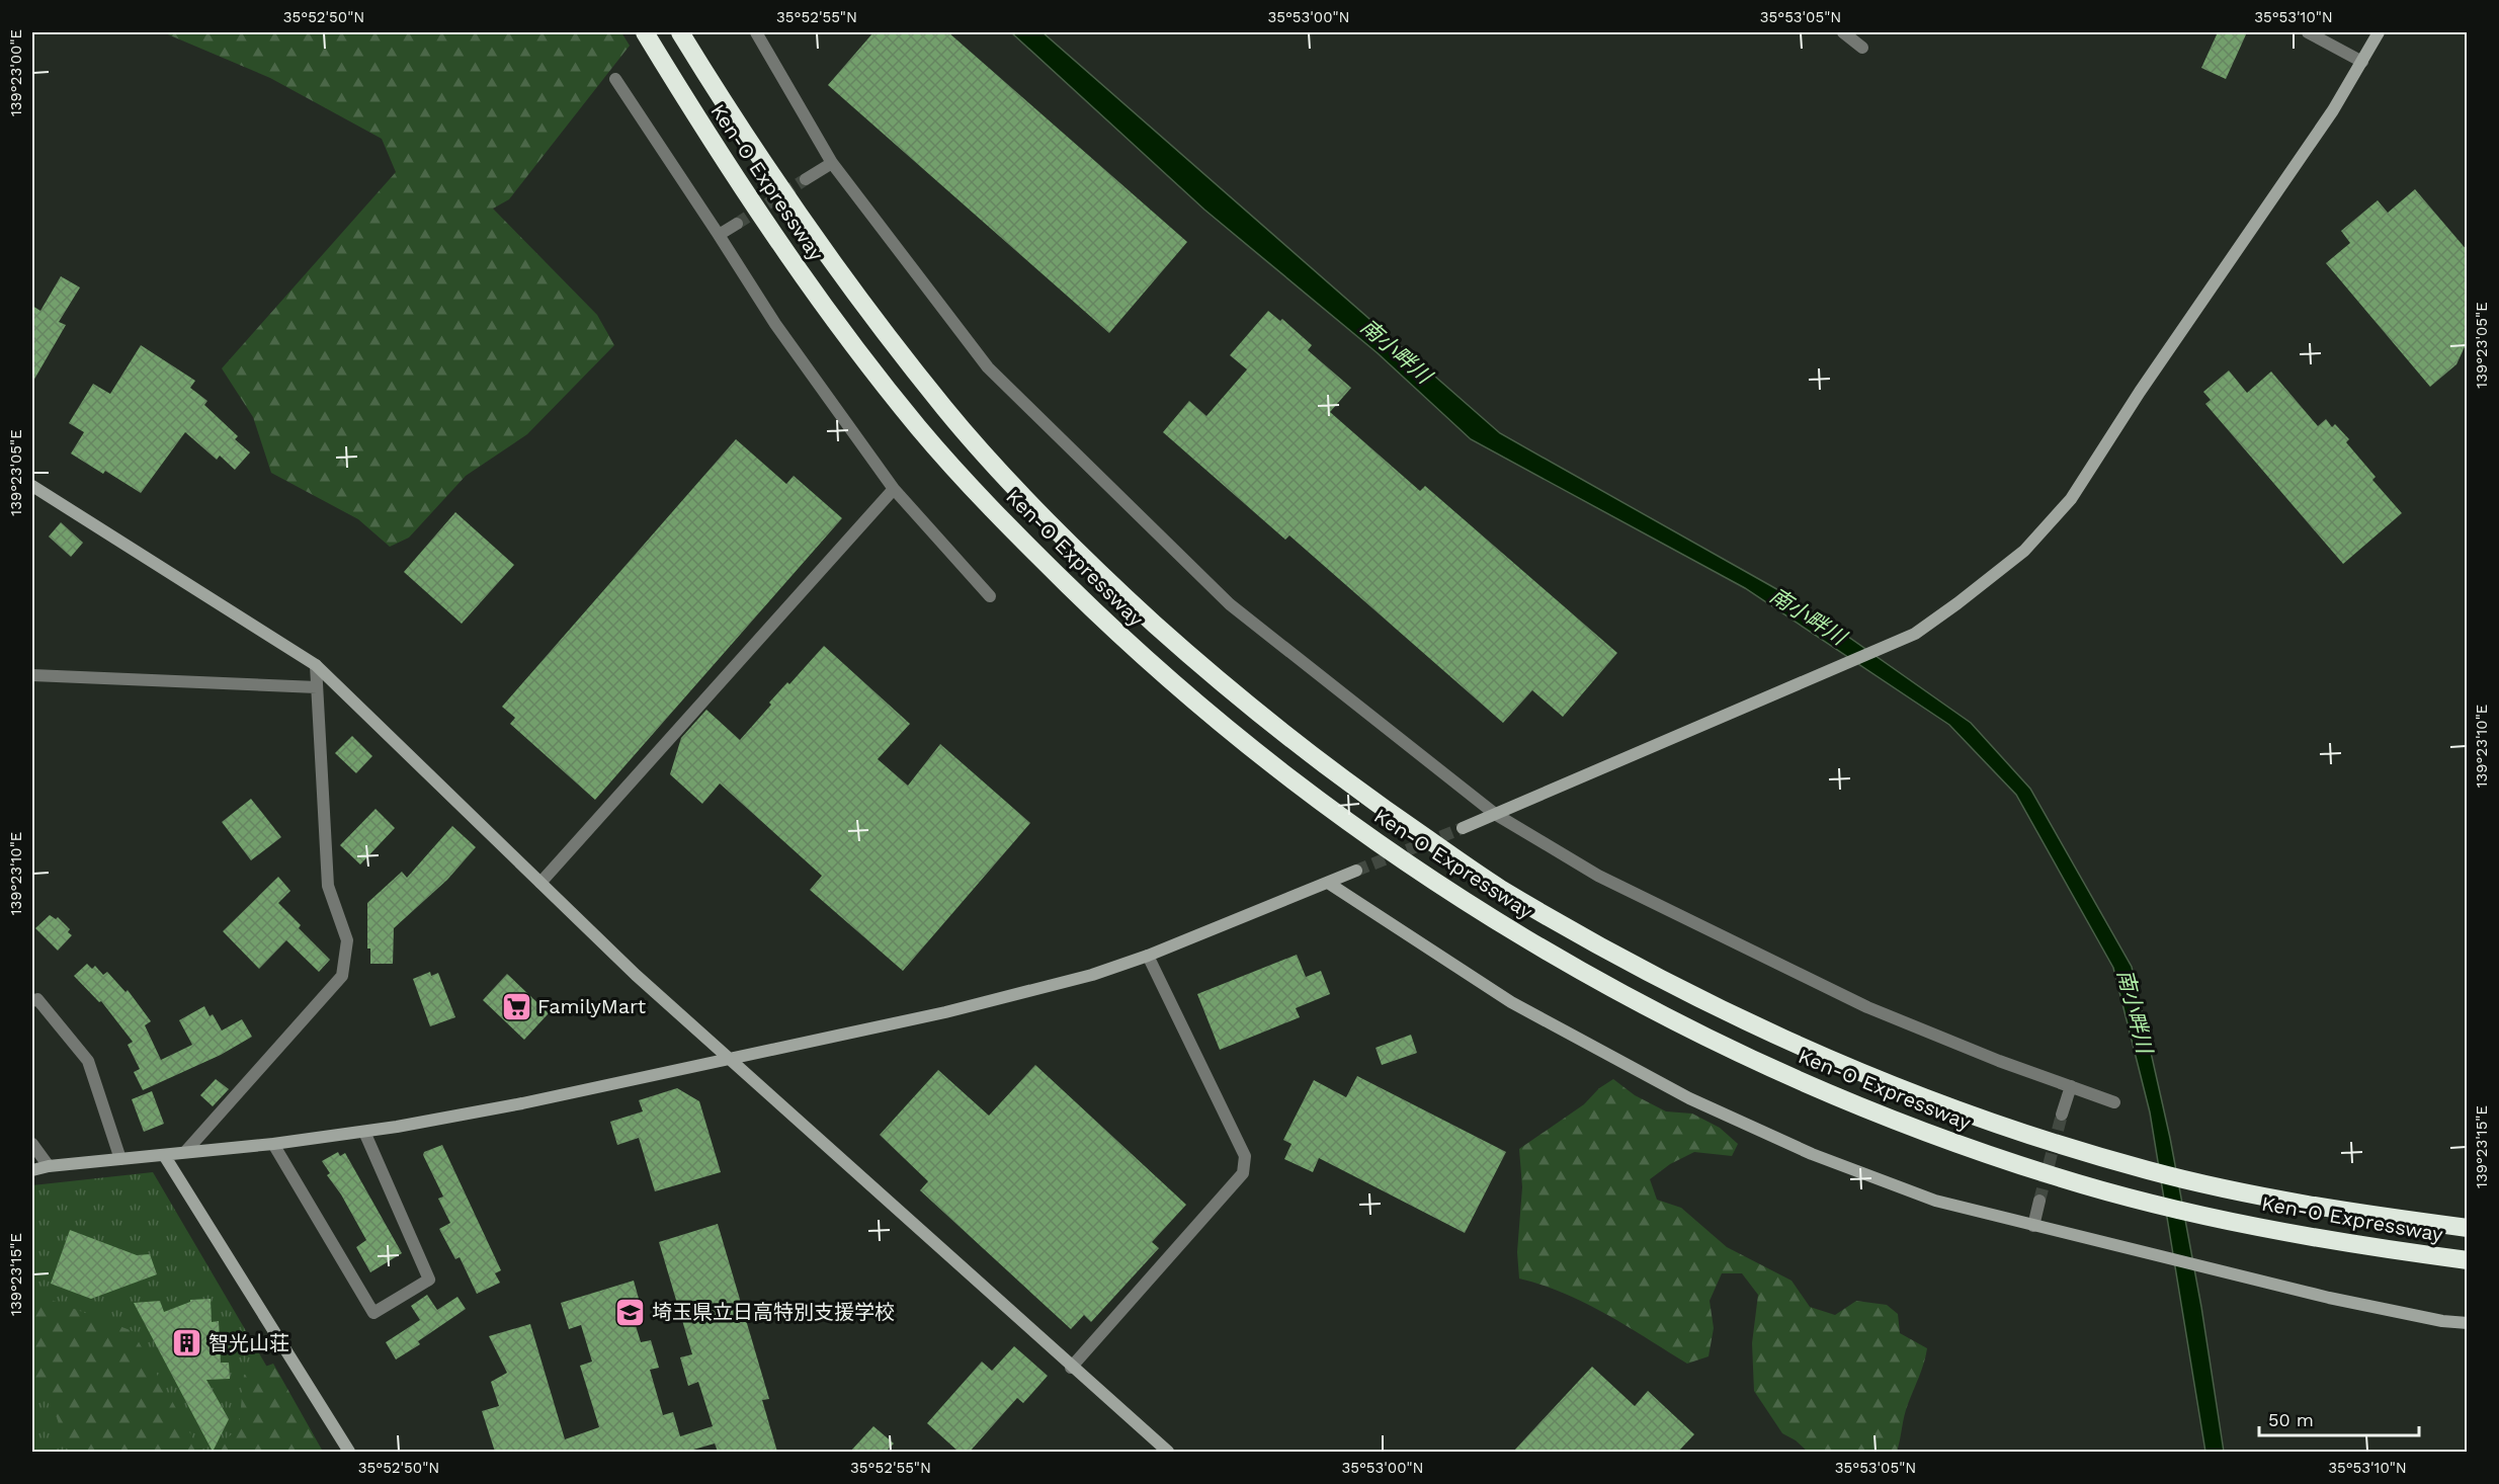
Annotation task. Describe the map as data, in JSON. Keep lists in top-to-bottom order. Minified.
{"streets":{"highway":["Ken-O Expressway"]},"water":["南小畔川"],"places":{"supermarket":["FamilyMart"],"school or university":["埼玉県立日高特別支援学校"],"building":["智光山荘"]},"scale_bar":"50 m","coordinates":["35°52'50\"N","35°52'55\"N","35°53'00\"N","35°53'05\"N","35°53'10\"N","139°23'00\"E","139°23'05\"E","139°23'10\"E","139°23'15\"E"]}
